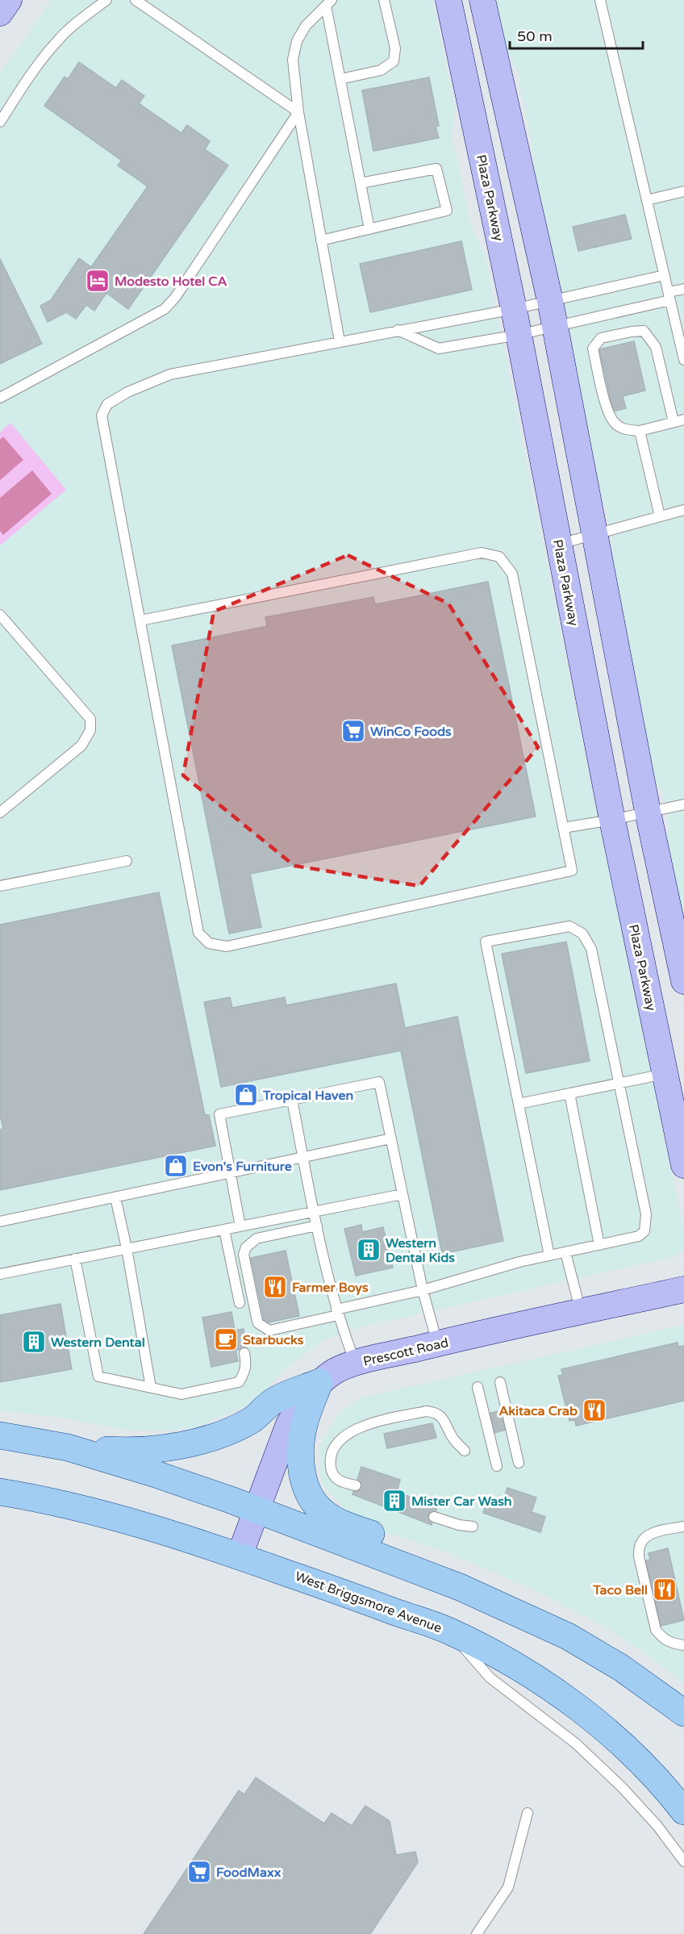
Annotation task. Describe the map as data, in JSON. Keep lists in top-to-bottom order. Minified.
{"streets":{"main road":["West Briggsmore Avenue"],"street":["Plaza Parkway","Prescott Road"]},"crossings":[["Prescott Road","West Briggsmore Avenue"]],"places":{"hotel":["Modesto Hotel CA"],"supermarket":["WinCo Foods","FoodMaxx"],"shop":["Tropical Haven","Evon's Furniture"],"building":["Western Dental Kids","Western Dental","Mister Car Wash"],"restaurant":["Farmer Boys","Akitaca Crab","Taco Bell"],"cafe":["Starbucks"]},"scale_bar":"50 m"}
